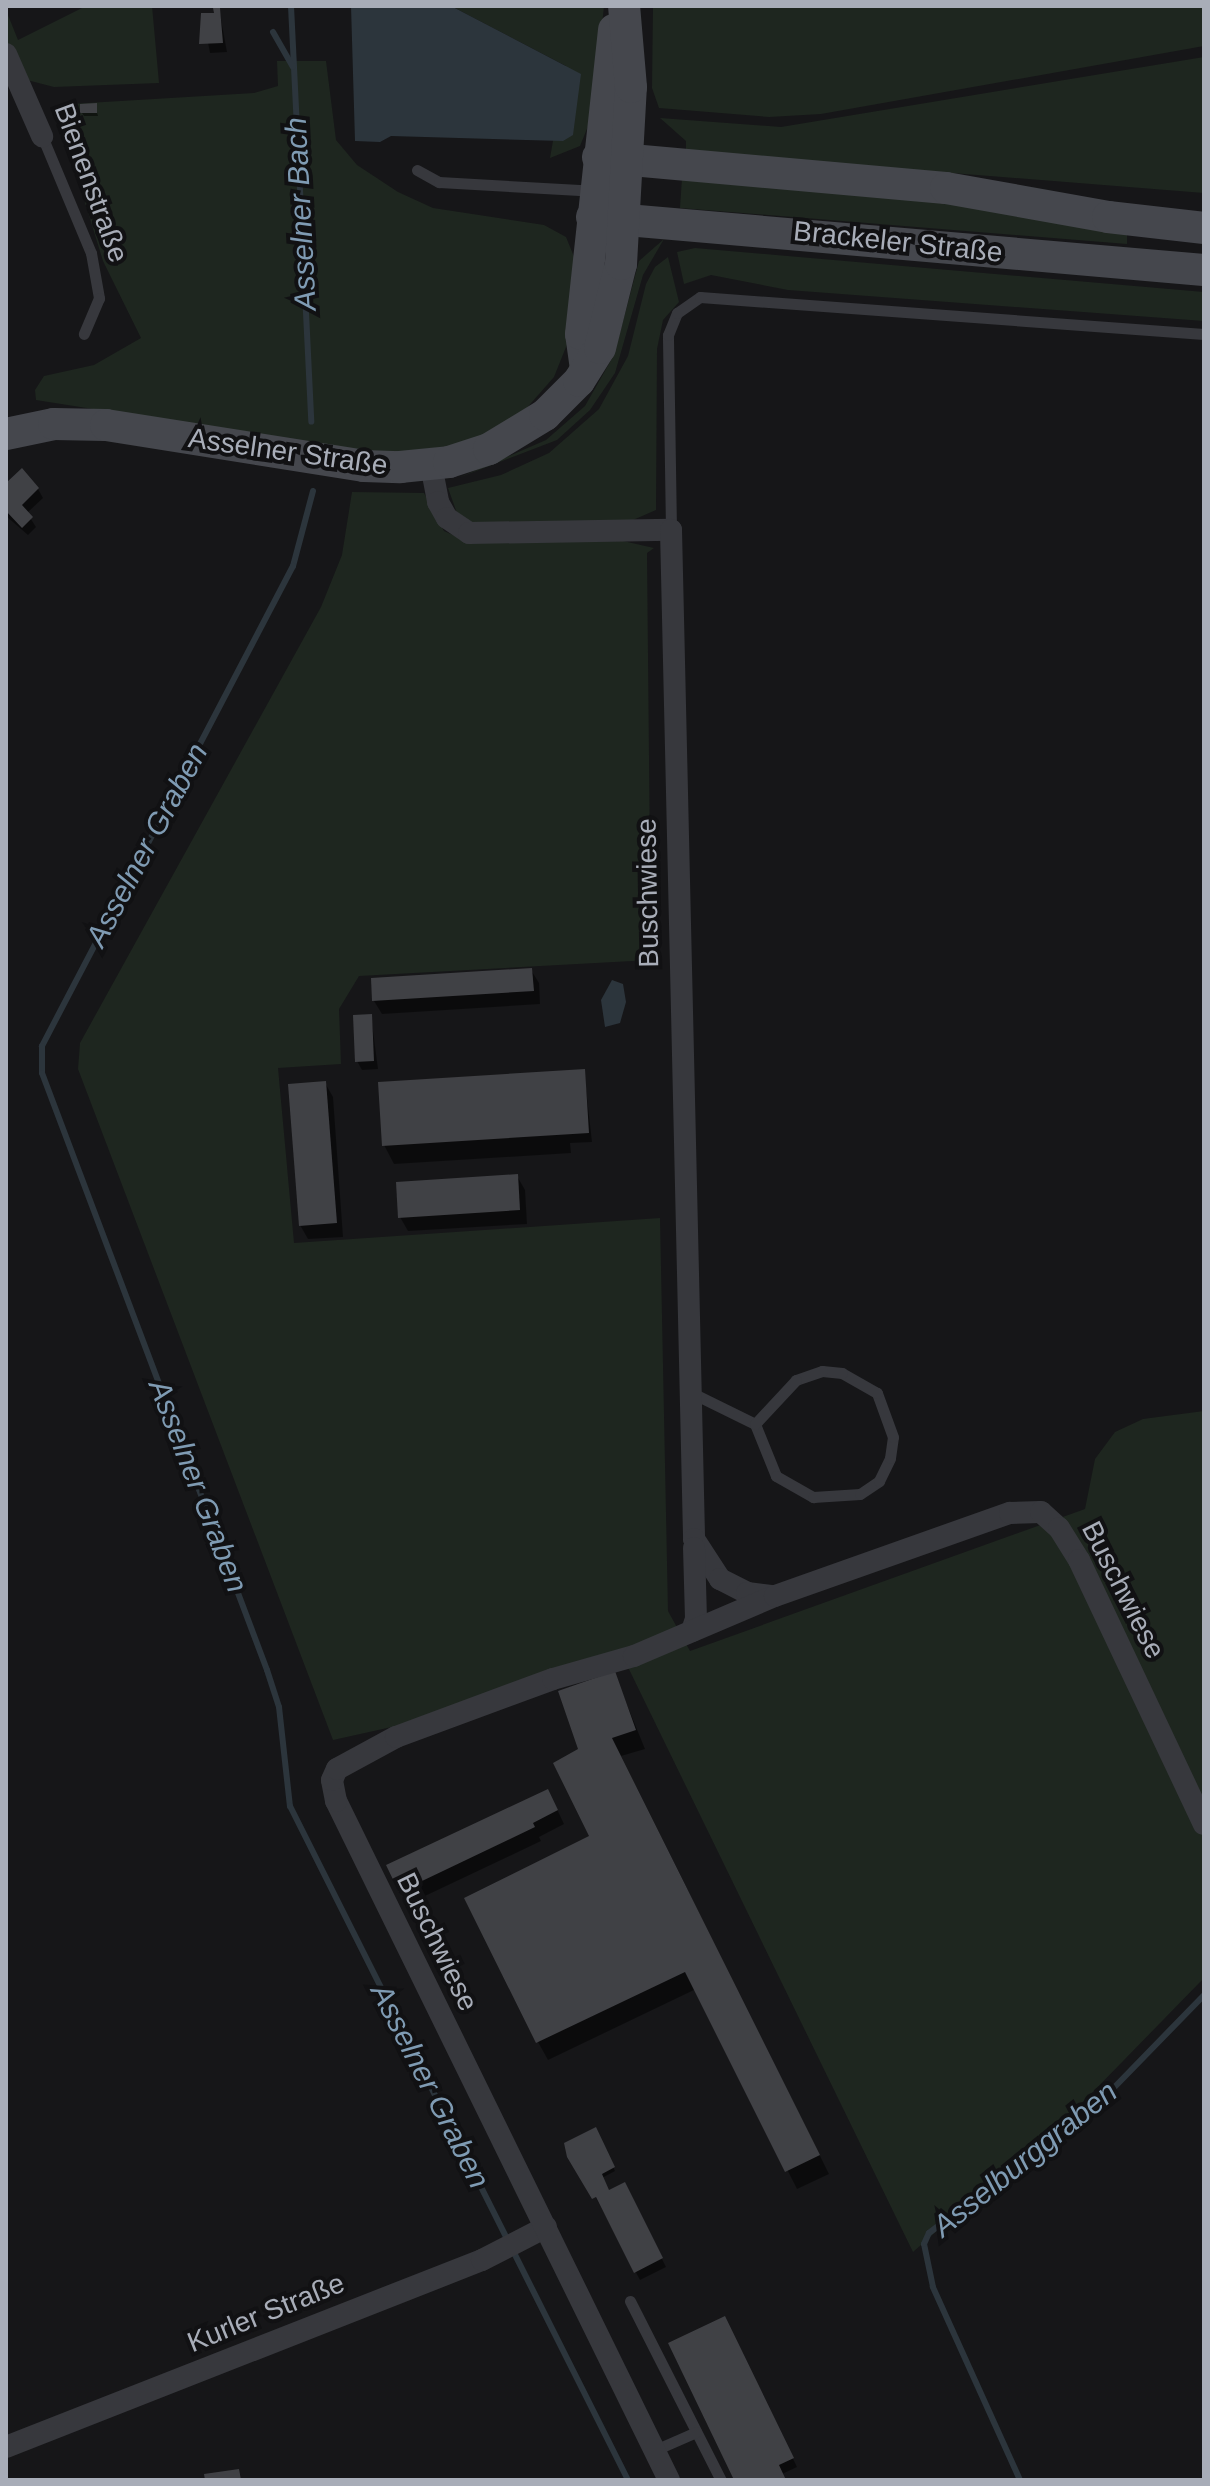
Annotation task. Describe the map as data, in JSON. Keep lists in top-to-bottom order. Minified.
{"streets":{"main road":["Brackeler Straße","Asselner Straße"],"street":["Bienenstraße","Buschwiese","Kurler Straße"]},"crossings":[["Brackeler Straße","Asselner Straße"],["Buschwiese","Kurler Straße"]],"water":["Asselner Bach","Asselner Graben","Asselburggraben"]}
